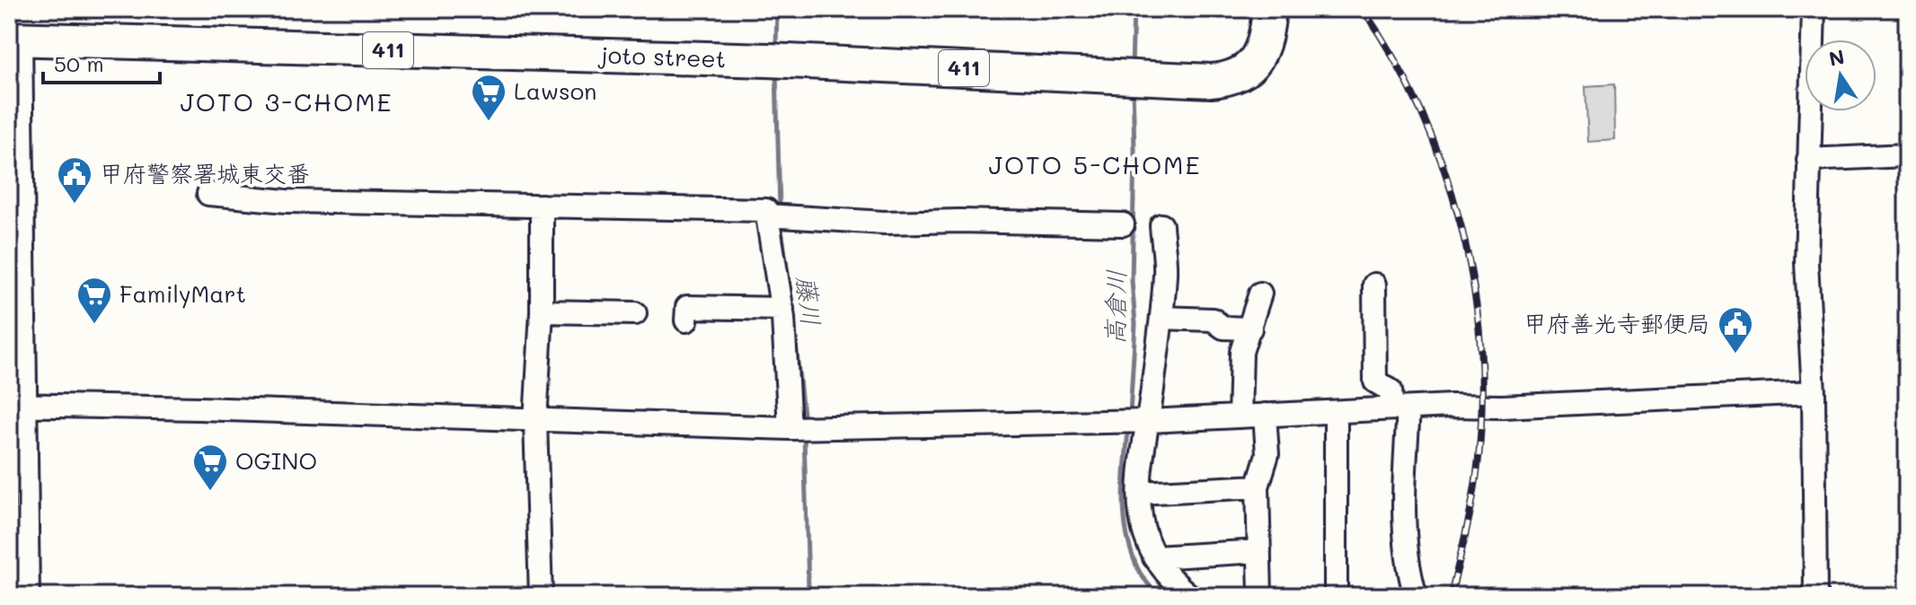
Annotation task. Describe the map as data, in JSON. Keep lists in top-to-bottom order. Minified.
{"streets":{"highway":["411","joto street"]},"districts":["JOTO 3-CHOME","JOTO 5-CHOME"],"water":["藤川","高倉川"],"places":{"supermarket":["Lawson","FamilyMart","OGINO"],"public building":["甲府警察署城東交番","甲府善光寺郵便局"]},"scale_bar":"50 m","north":"top"}
